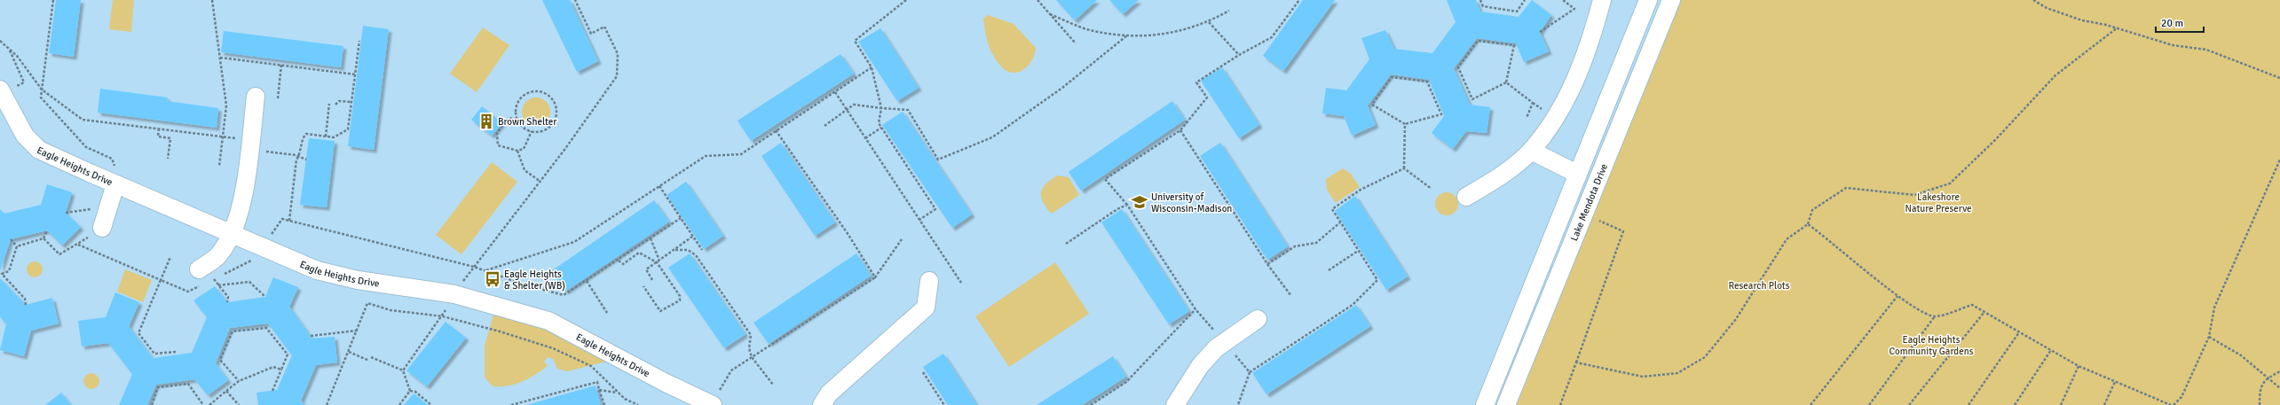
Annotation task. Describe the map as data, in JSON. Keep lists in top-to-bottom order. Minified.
{"streets":{"street":["Eagle Heights Drive","Lake Mendota Drive"]},"parks":["Lakeshore Nature Preserve","Research Plots","Eagle Heights Community Gardens"],"places":{"building":["Brown Shelter"],"school or university":["University of Wisconsin-Madison"],"bus stop":["Eagle Heights & Shelter (WB)"]},"scale_bar":"20 m"}
